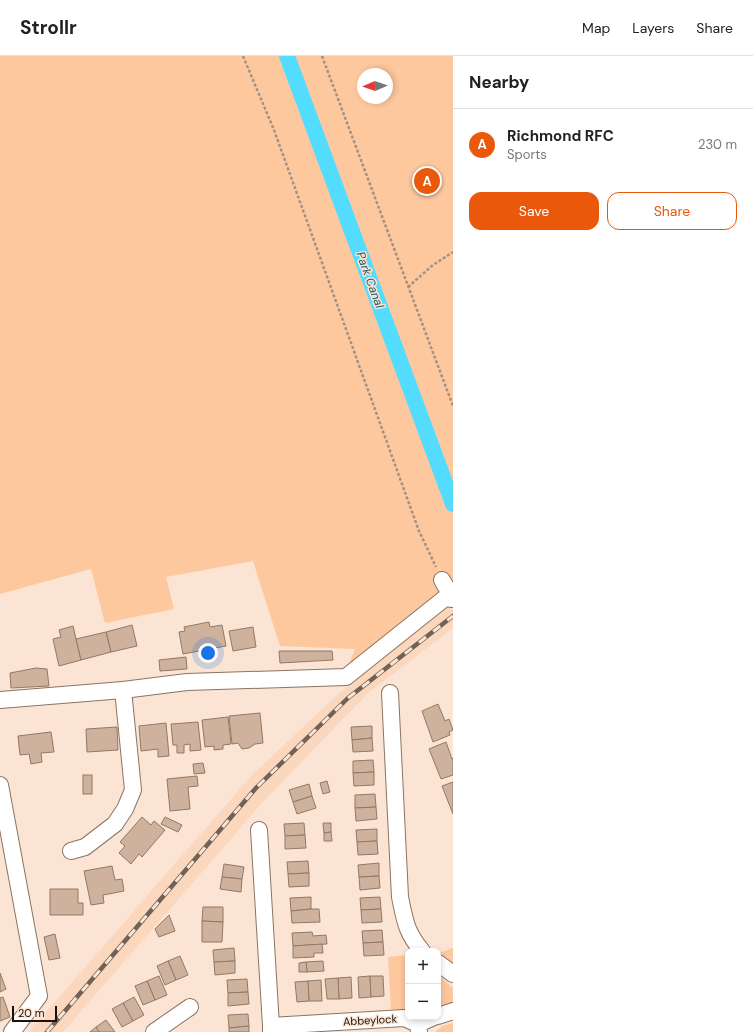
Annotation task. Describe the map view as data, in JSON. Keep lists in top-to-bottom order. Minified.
{"streets":{"street":["Abbeylock"]},"water":["Park Canal"],"scale_bar":"20 m","north":"left","page":{"header":"Strollr","nav":["Map","Layers","Share"],"heading":"Nearby","list":[{"mark":"A","name":"Richmond RFC","note":"Sports","value":"230 m"}],"pins":"A","buttons":["Save","Share"],"map_buttons":["+","−"],"scale":"20 m"}}
